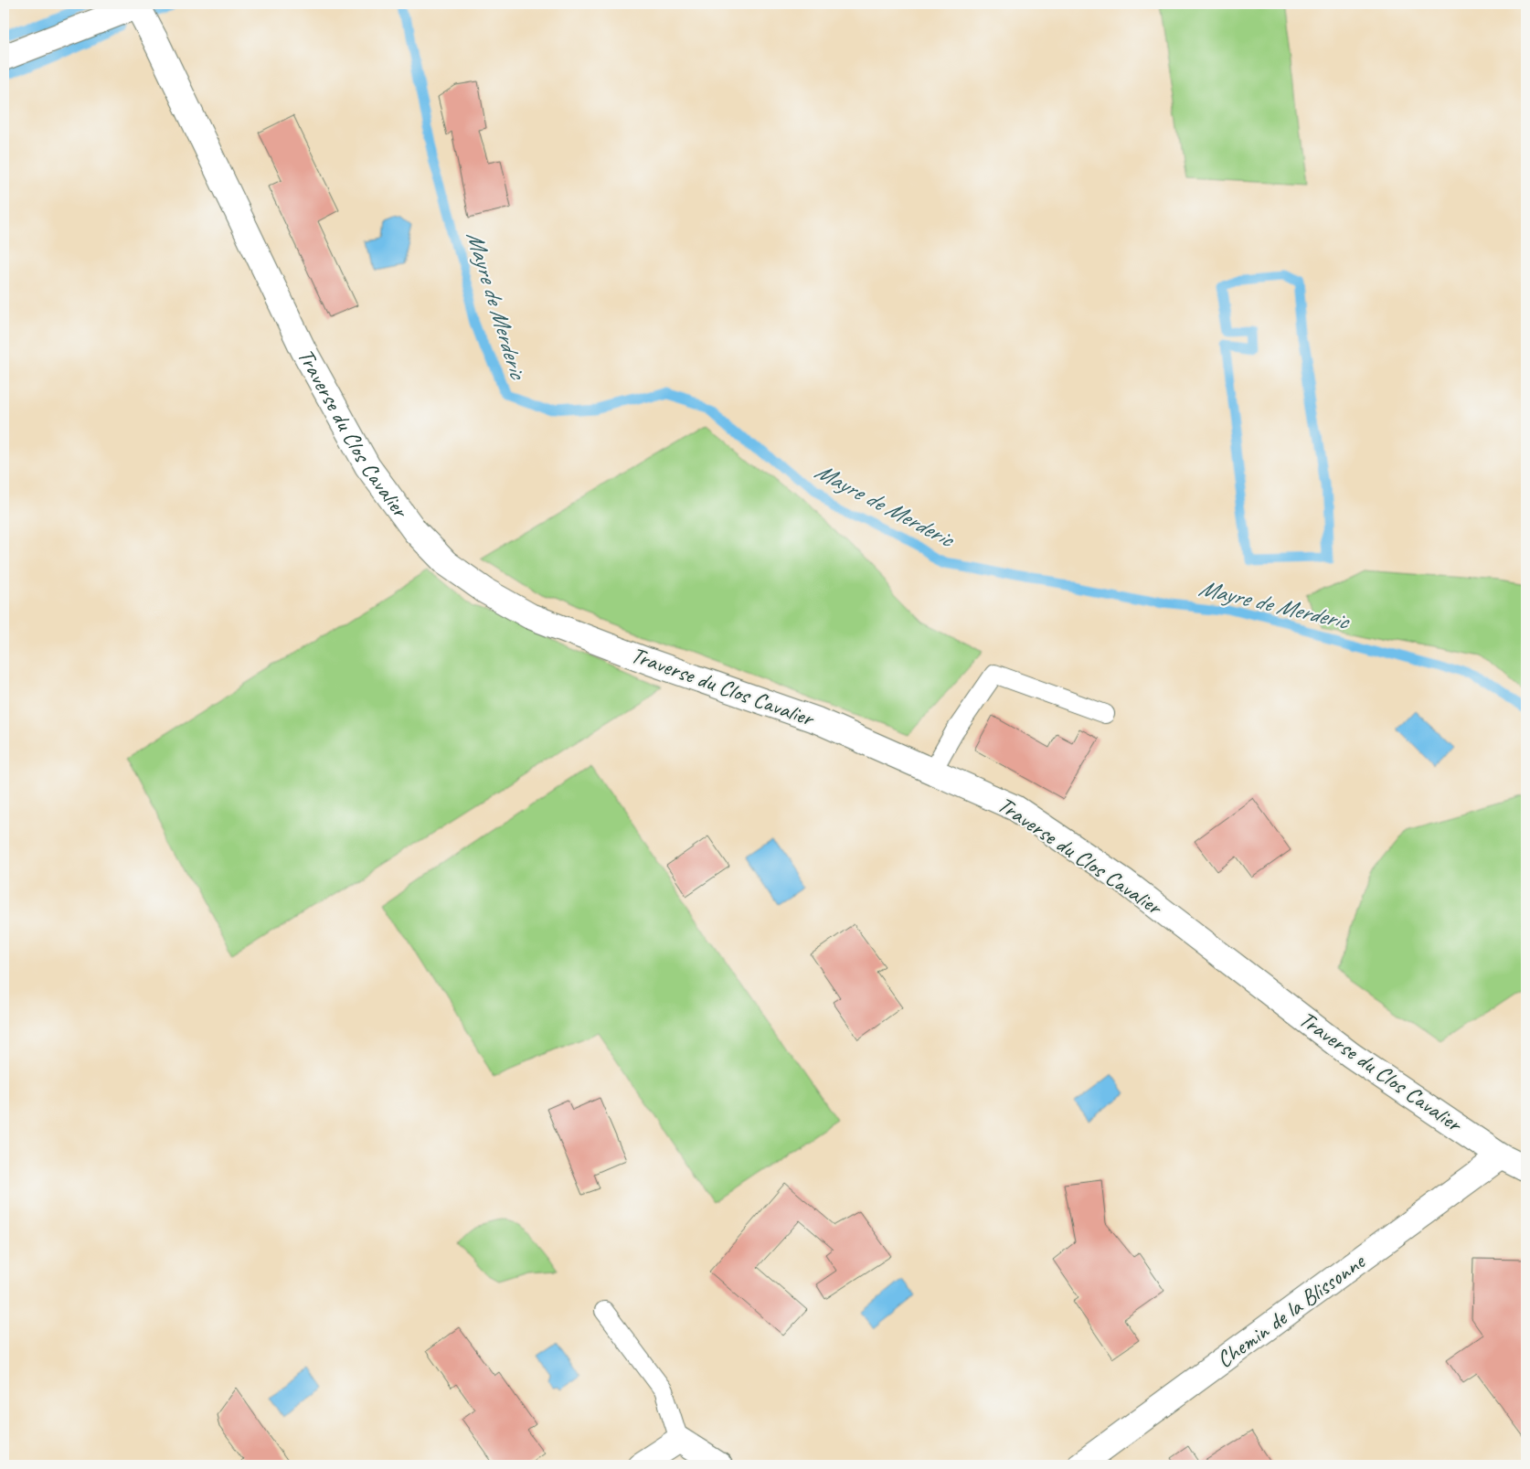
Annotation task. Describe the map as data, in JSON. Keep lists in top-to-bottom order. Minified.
{"streets":{"street":["Traverse du Clos Cavalier","Chemin de la Blissonne"]},"crossings":[["Traverse du Clos Cavalier","Chemin de la Blissonne"]],"water":["Mayre de Merderic"]}
